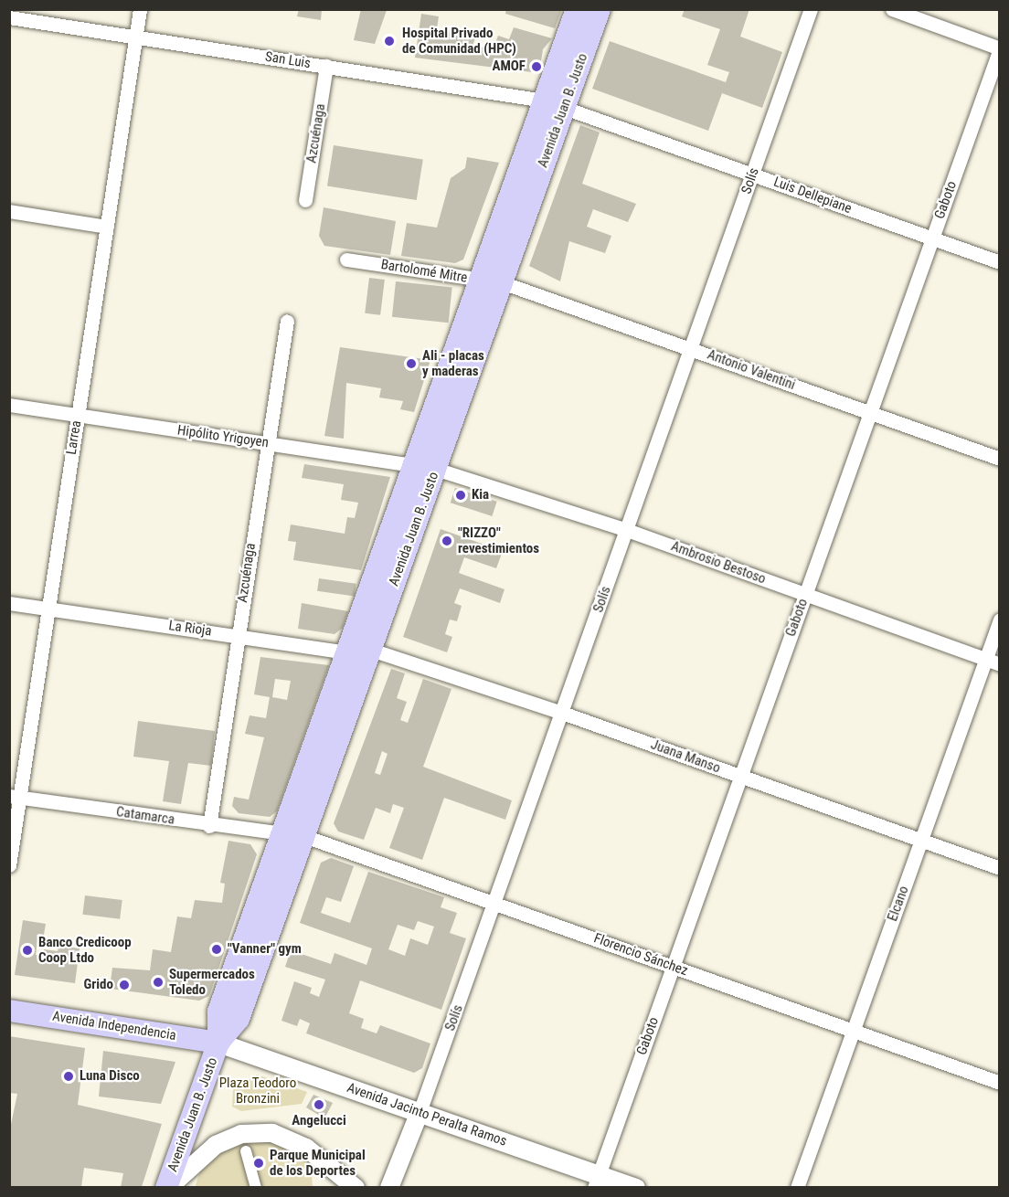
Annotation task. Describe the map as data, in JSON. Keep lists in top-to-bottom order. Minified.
{"streets":{"main road":["Avenida Juan B. Justo","Avenida Independencia","Avenida Jacinto Peralta Ramos"],"street":["San Luis","Azcuénaga","Solís","Luis Dellepiane","Gaboto","Bartolomé Mitre","Antonio Valentini","Hipólito Yrigoyen","Larrea","Ambrosio Bestoso","La Rioja","Juana Manso","Catamarca","Elcano","Florencio Sánchez"]},"crossings":[["San Luis","Avenida Juan B. Justo"],["San Luis","Azcuénaga"],["San Luis","Luis Dellepiane"],["San Luis","Larrea"],["Avenida Juan B. Justo","Luis Dellepiane"],["Avenida Juan B. Justo","Bartolomé Mitre"],["Avenida Juan B. Justo","Antonio Valentini"],["Avenida Juan B. Justo","Hipólito Yrigoyen"],["Avenida Juan B. Justo","Ambrosio Bestoso"],["Avenida Juan B. Justo","La Rioja"],["Avenida Juan B. Justo","Juana Manso"],["Avenida Juan B. Justo","Catamarca"],["Avenida Juan B. Justo","Florencio Sánchez"],["Avenida Juan B. Justo","Avenida Independencia"],["Avenida Juan B. Justo","Avenida Jacinto Peralta Ramos"],["Azcuénaga","Hipólito Yrigoyen"],["Azcuénaga","La Rioja"],["Azcuénaga","Catamarca"],["Solís","Luis Dellepiane"],["Solís","Antonio Valentini"],["Solís","Ambrosio Bestoso"],["Solís","Juana Manso"],["Solís","Florencio Sánchez"],["Solís","Avenida Jacinto Peralta Ramos"],["Luis Dellepiane","Gaboto"],["Gaboto","Antonio Valentini"],["Gaboto","Ambrosio Bestoso"],["Gaboto","Juana Manso"],["Gaboto","Florencio Sánchez"],["Gaboto","Avenida Jacinto Peralta Ramos"],["Bartolomé Mitre","Antonio Valentini"],["Hipólito Yrigoyen","Larrea"],["Hipólito Yrigoyen","Ambrosio Bestoso"],["Larrea","La Rioja"],["Larrea","Catamarca"],["Ambrosio Bestoso","Elcano"],["La Rioja","Juana Manso"],["Juana Manso","Elcano"],["Catamarca","Florencio Sánchez"],["Elcano","Florencio Sánchez"],["Avenida Independencia","Avenida Jacinto Peralta Ramos"]],"parks":["Plaza Teodoro Bronzini"],"places":["Hospital Privado de Comunidad (HPC)","AMOF","Ali - placas y maderas","Kia","\"RIZZO\" revestimientos","\"Vanner\" gym","Banco Credicoop Coop Ltdo","Supermercados Toledo","Grido","Luna Disco","Angelucci","Parque Municipal de los Deportes"]}
